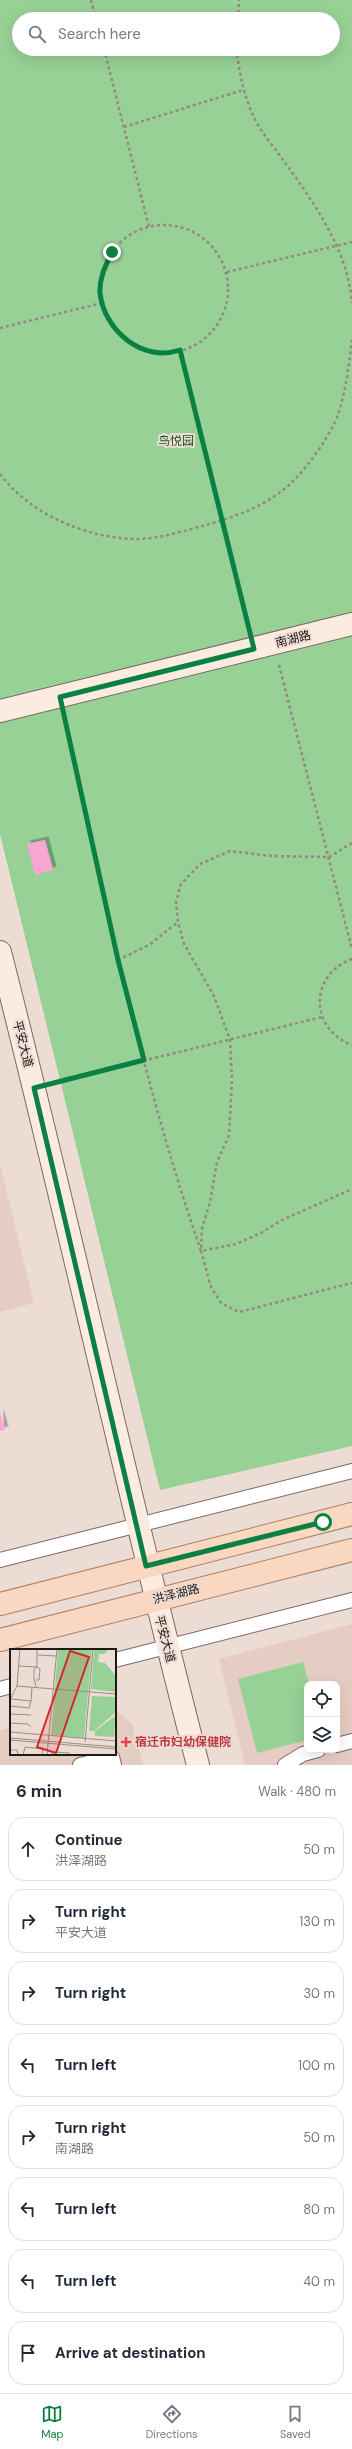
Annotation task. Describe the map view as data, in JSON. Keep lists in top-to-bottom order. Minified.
{"streets":{"main road":["洪泽湖路"],"street":["南湖路","平安大道"]},"crossings":[["平安大道","洪泽湖路"]],"parks":["鸟悦园"],"places":{"health":["宿迁市妇幼保健院"]},"page":{"search":"Search here","heading":["6 min","Walk · 480 m"],"list":[["Continue","洪泽湖路","50 m"],["Turn right","平安大道","130 m"],["Turn right","30 m"],["Turn left","100 m"],["Turn right","南湖路","50 m"],["Turn left","80 m"],["Turn left","40 m"],"Arrive at destination"],"nav":["Map","Directions","Saved"]}}
